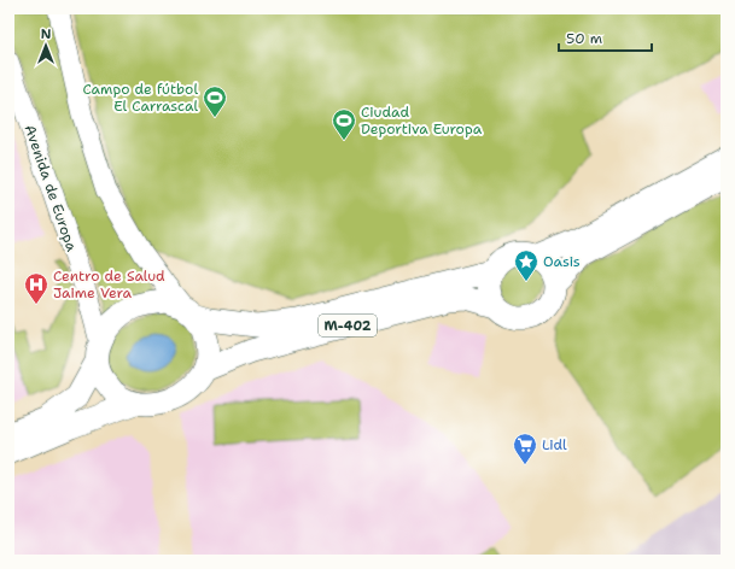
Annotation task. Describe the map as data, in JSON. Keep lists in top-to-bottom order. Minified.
{"streets":{"highway":["M-402"],"main road":["Avenida de Europa"]},"crossings":[["Avenida de Europa","M-402"]],"places":{"sports":["Campo de fútbol El Carrascal","Ciudad Deportiva Europa"],"place":["Oasis"],"hospital":["Centro de Salud Jaime Vera"],"supermarket":["Lidl"]},"scale_bar":"50 m","north":"top"}
